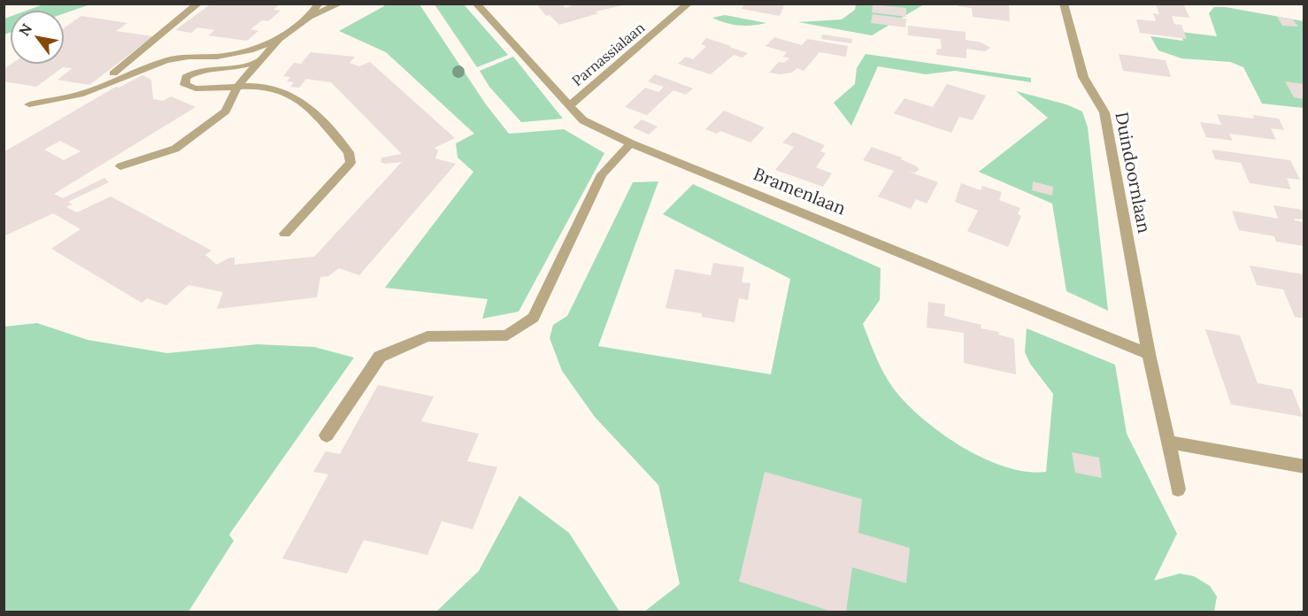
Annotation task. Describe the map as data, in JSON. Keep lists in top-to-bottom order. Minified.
{"streets":{"street":["Parnassialaan","Duindoornlaan","Bramenlaan"]},"crossings":[["Parnassialaan","Bramenlaan"],["Duindoornlaan","Bramenlaan"]],"north":"top left"}
